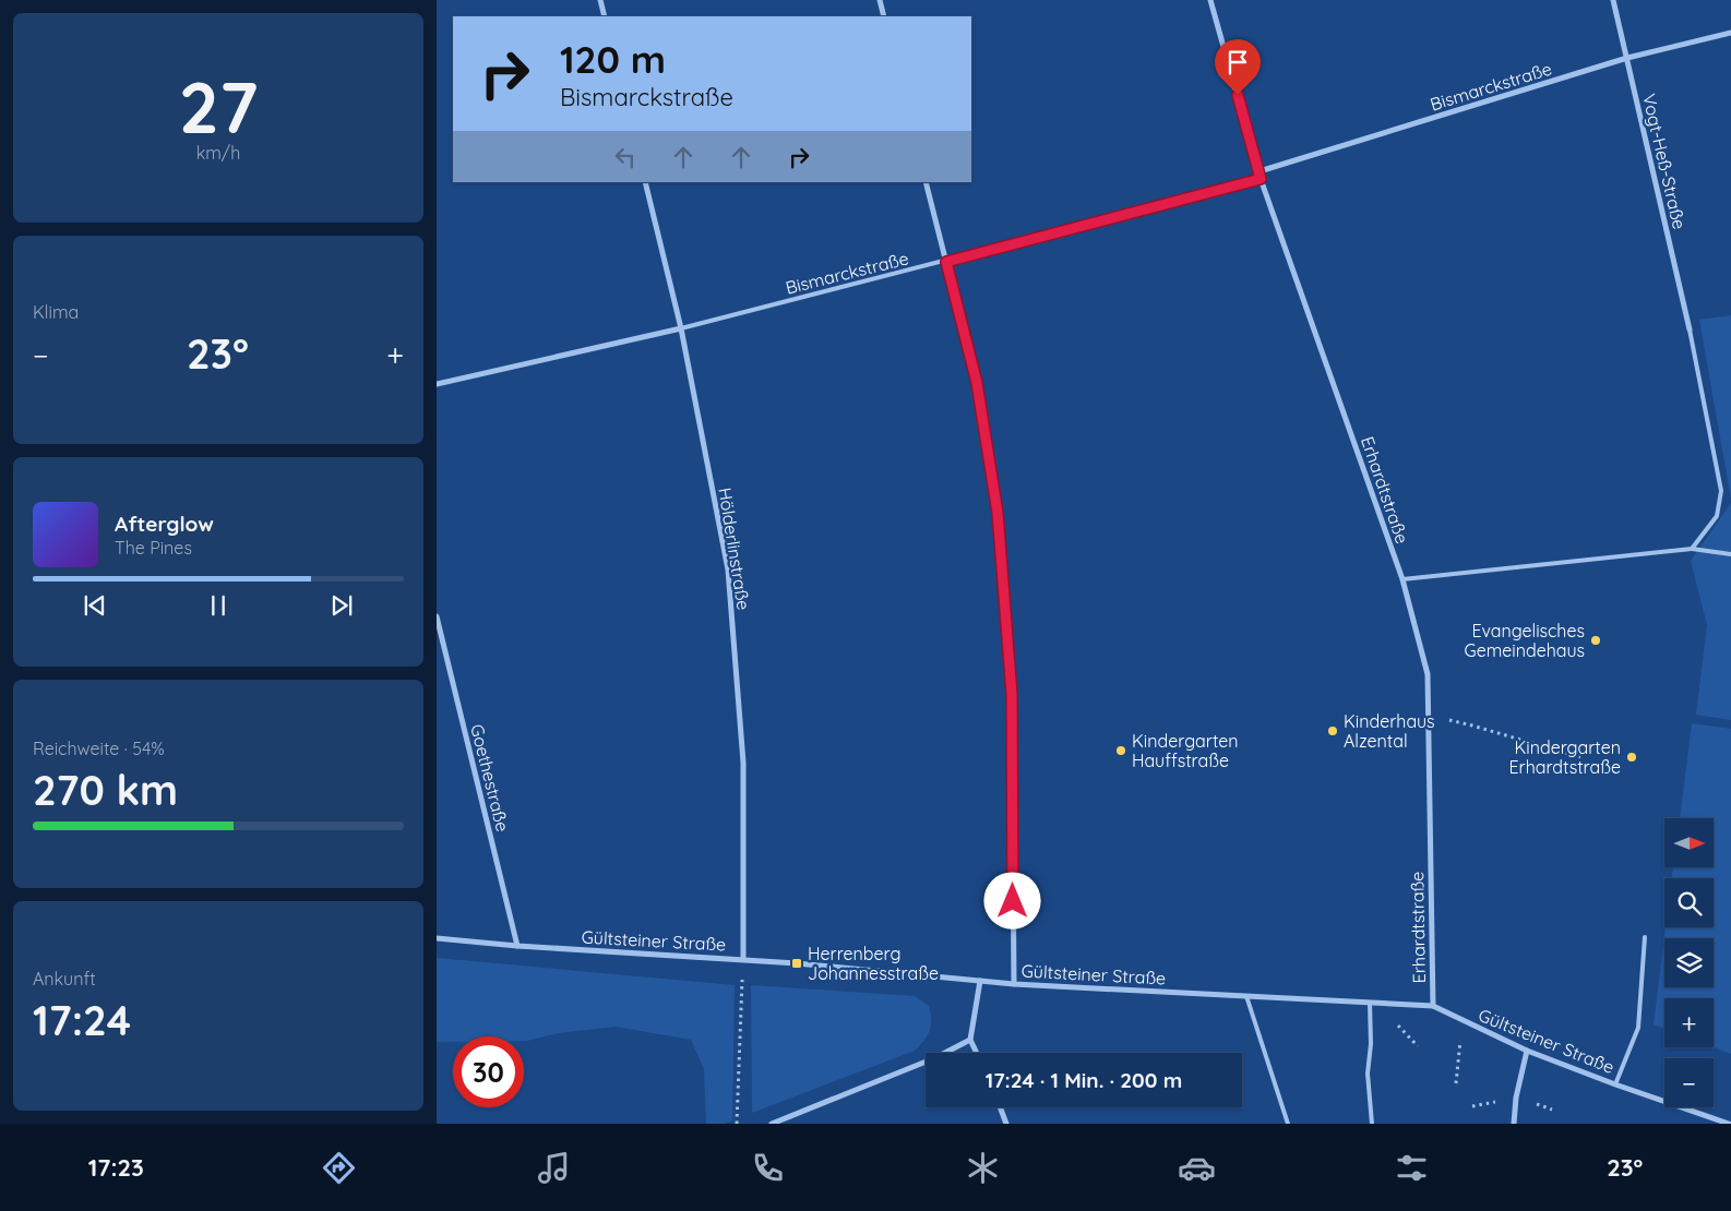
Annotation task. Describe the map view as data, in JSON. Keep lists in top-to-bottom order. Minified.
{"streets":{"street":["Bismarckstraße","Vogt-Heß-Straße","Erhardtstraße","Hölderlinstraße","Goethestraße","Gültsteiner Straße"]},"crossings":[["Bismarckstraße","Vogt-Heß-Straße"],["Bismarckstraße","Erhardtstraße"],["Bismarckstraße","Hölderlinstraße"],["Erhardtstraße","Gültsteiner Straße"],["Hölderlinstraße","Gültsteiner Straße"],["Goethestraße","Gültsteiner Straße"]],"places":{"other":["Evangelisches Gemeindehaus","Kinderhaus Alzental","Kindergarten Hauffstraße","Kindergarten Erhardtstraße"],"transit":["Herrenberg Johannesstraße"]},"north":"right","page":{"tile":[["27","km/h"],"Klima",["Reichweite · 54%","270 km"],["Ankunft","17:24"]],"turn":["120 m","Bismarckstraße"],"heat":["−","23°","+"],"song":["Afterglow","The Pines"],"map_buttons":["+","−"],"limit":"30","trip":"17:24 · 1 Min. · 200 m","tabs":["17:23","23°"]}}
